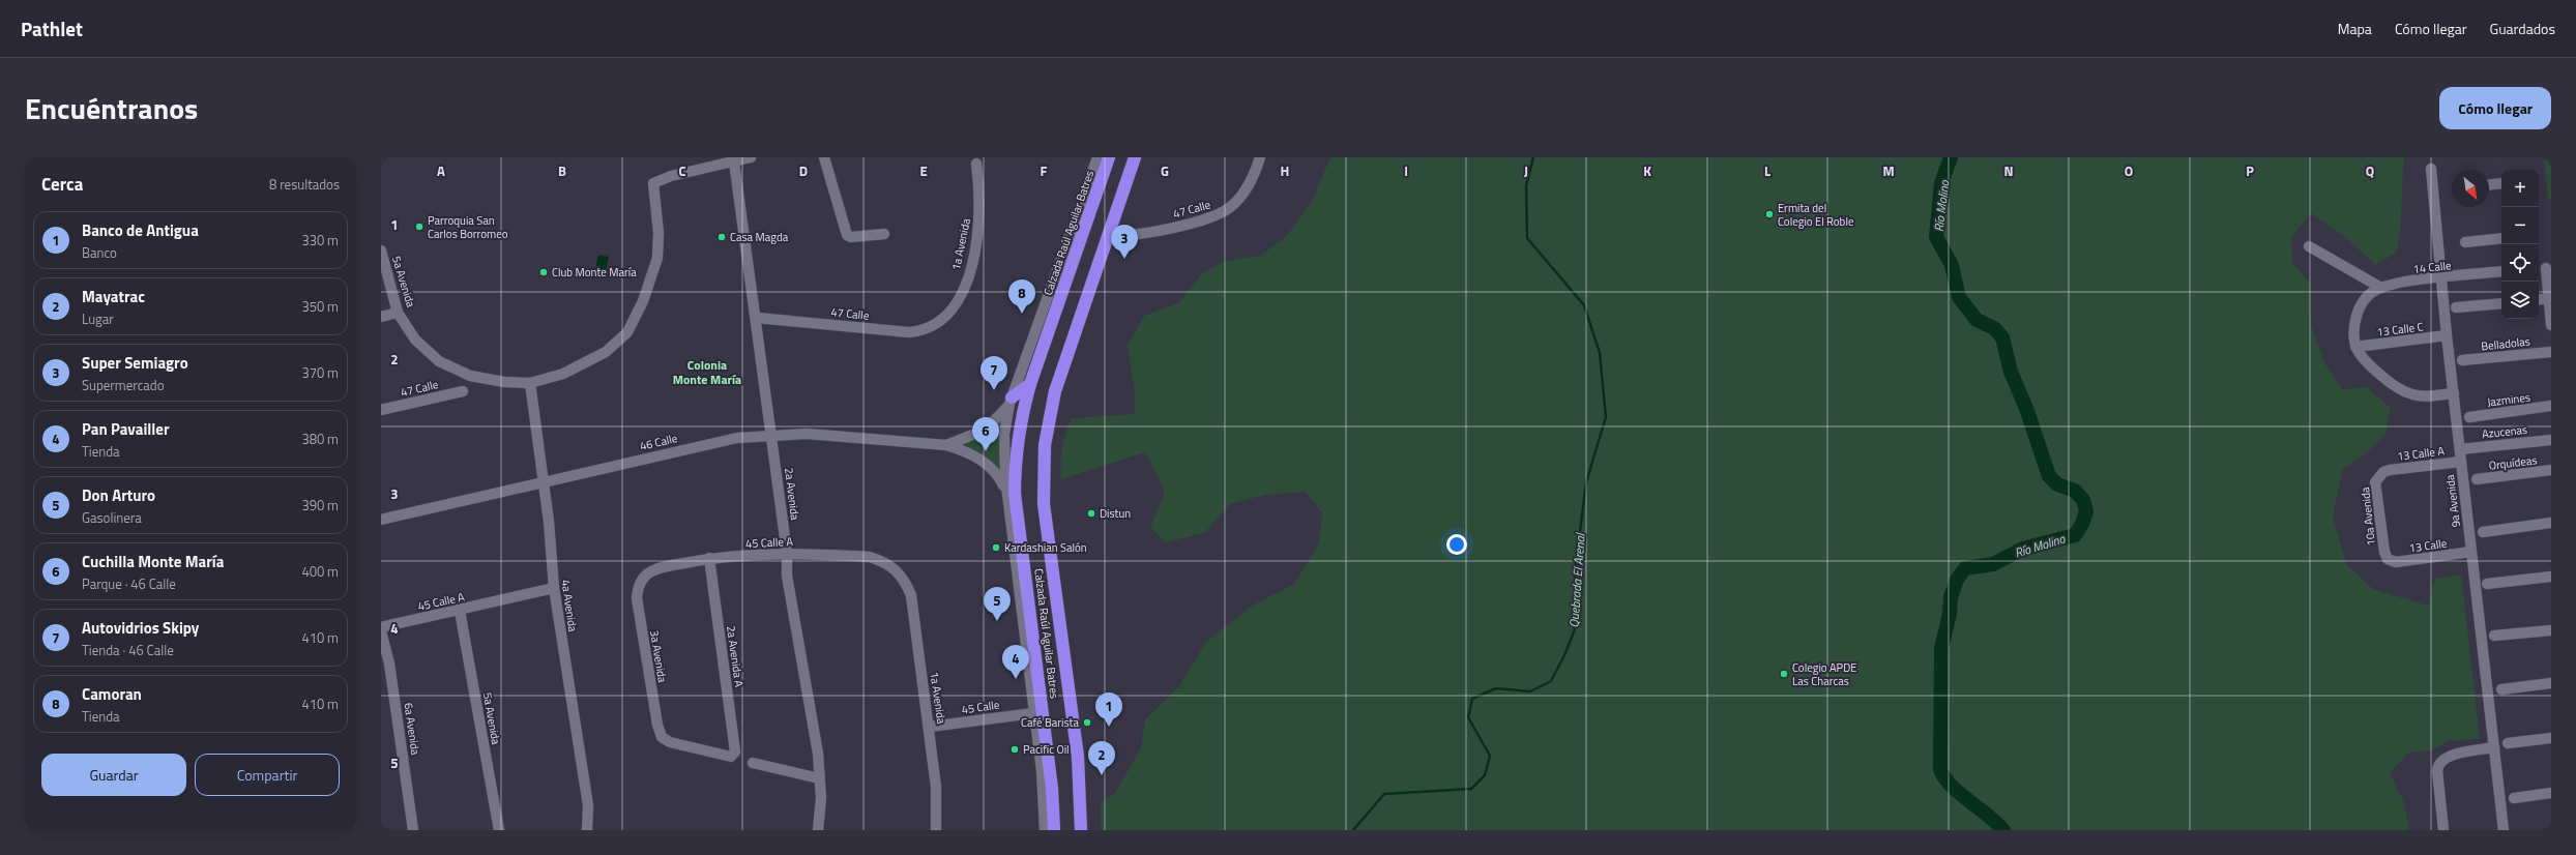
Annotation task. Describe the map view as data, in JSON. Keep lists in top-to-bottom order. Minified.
{"streets":{"highway":["Calzada Raúl Aguilar Batres"],"street":["47 Calle","1a Avenida","14 Calle","5a Avenida","13 Calle C","Belladolas","Jazmines","Azucenas","46 Calle","13 Calle A","Orquídeas","2a Avenida","9a Avenida","10a Avenida","45 Calle A","13 Calle","4a Avenida","3a Avenida","2a Avenida A","45 Calle","6a Avenida"]},"crossings":[["47 Calle","Calzada Raúl Aguilar Batres"],["47 Calle","1a Avenida"],["47 Calle","2a Avenida"],["1a Avenida","45 Calle A"],["1a Avenida","45 Calle"],["14 Calle","13 Calle C"],["14 Calle","9a Avenida"],["5a Avenida","45 Calle A"],["5a Avenida","4a Avenida"],["13 Calle C","9a Avenida"],["Azucenas","9a Avenida"],["46 Calle","2a Avenida"],["46 Calle","4a Avenida"],["13 Calle A","9a Avenida"],["13 Calle A","10a Avenida"],["2a Avenida","45 Calle A"],["9a Avenida","13 Calle"],["10a Avenida","13 Calle"],["45 Calle A","4a Avenida"],["45 Calle A","3a Avenida"],["45 Calle A","2a Avenida A"],["3a Avenida","2a Avenida A"]],"districts":["Colonia Monte María"],"water":["Río Molino","Quebrada El Arenal"],"places":["Ermita del Colegio El Roble","Parroquia San Carlos Borromeo","Casa Magda","Club Monte María","Distun","Kardashian Salón","Colegio APDE Las Charcas","Café Barista","Pacific Oil"],"north":"bottom right","page":{"header":"Pathlet","nav":["Mapa","Cómo llegar","Guardados"],"title":"Encuéntranos","buttons":["Cómo llegar",["Guardar","Compartir"]],"heading":["Cerca","8 resultados"],"map_buttons":["+","−"],"list":[{"mark":"1","name":"Banco de Antigua","note":"Banco","value":"330 m"},{"mark":"2","name":"Mayatrac","note":"Lugar","value":"350 m"},{"mark":"3","name":"Super Semiagro","note":"Supermercado","value":"370 m"},{"mark":"4","name":"Pan Pavailler","note":"Tienda","value":"380 m"},{"mark":"5","name":"Don Arturo","note":"Gasolinera","value":"390 m"},{"mark":"6","name":"Cuchilla Monte María","note":"Parque · 46 Calle","value":"400 m"},{"mark":"7","name":"Autovidrios Skipy","note":"Tienda · 46 Calle","value":"410 m"},{"mark":"8","name":"Camoran","note":"Tienda","value":"410 m"}],"pins":["3","8","7","6","5","4","1","2"]},"grid":{"columns":["A","B","C","D","E","F","G","H","I","J","K","L","M","N","O","P","Q"],"rows":["1","2","3","4","5"]}}
